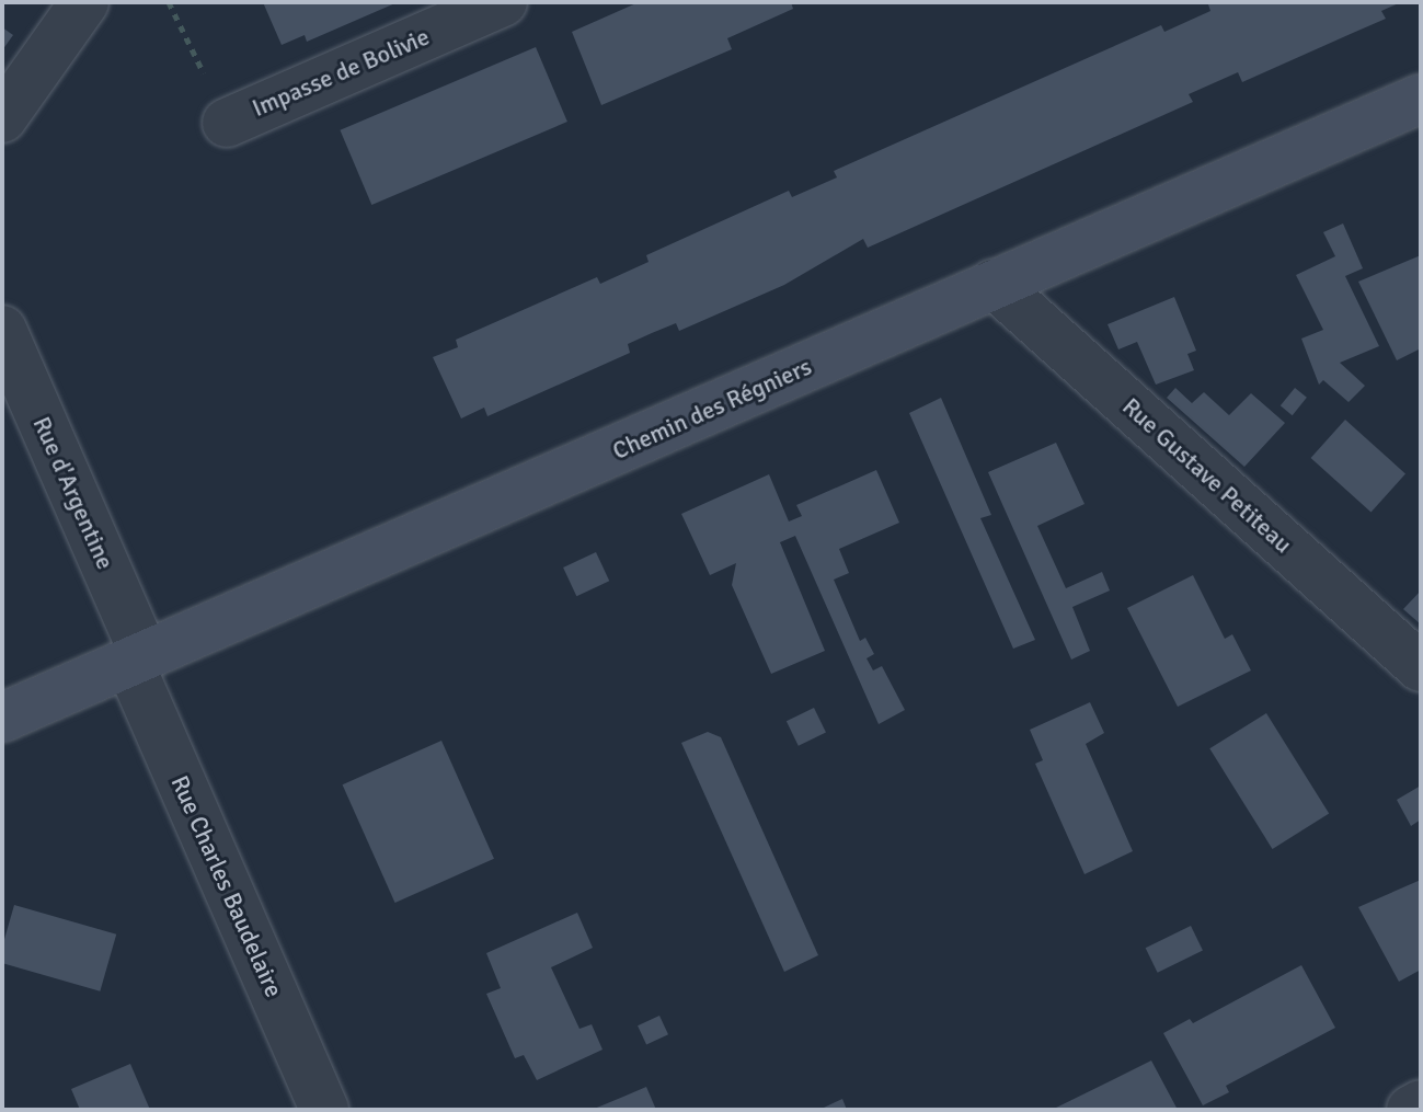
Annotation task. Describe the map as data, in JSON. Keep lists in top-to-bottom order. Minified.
{"streets":{"main road":["Chemin des Régniers"],"street":["Impasse de Bolivie","Rue Gustave Petiteau","Rue d'Argentine","Rue Charles Baudelaire"]},"crossings":[["Chemin des Régniers","Rue Gustave Petiteau"],["Chemin des Régniers","Rue d'Argentine"],["Chemin des Régniers","Rue Charles Baudelaire"],["Rue d'Argentine","Rue Charles Baudelaire"]]}
